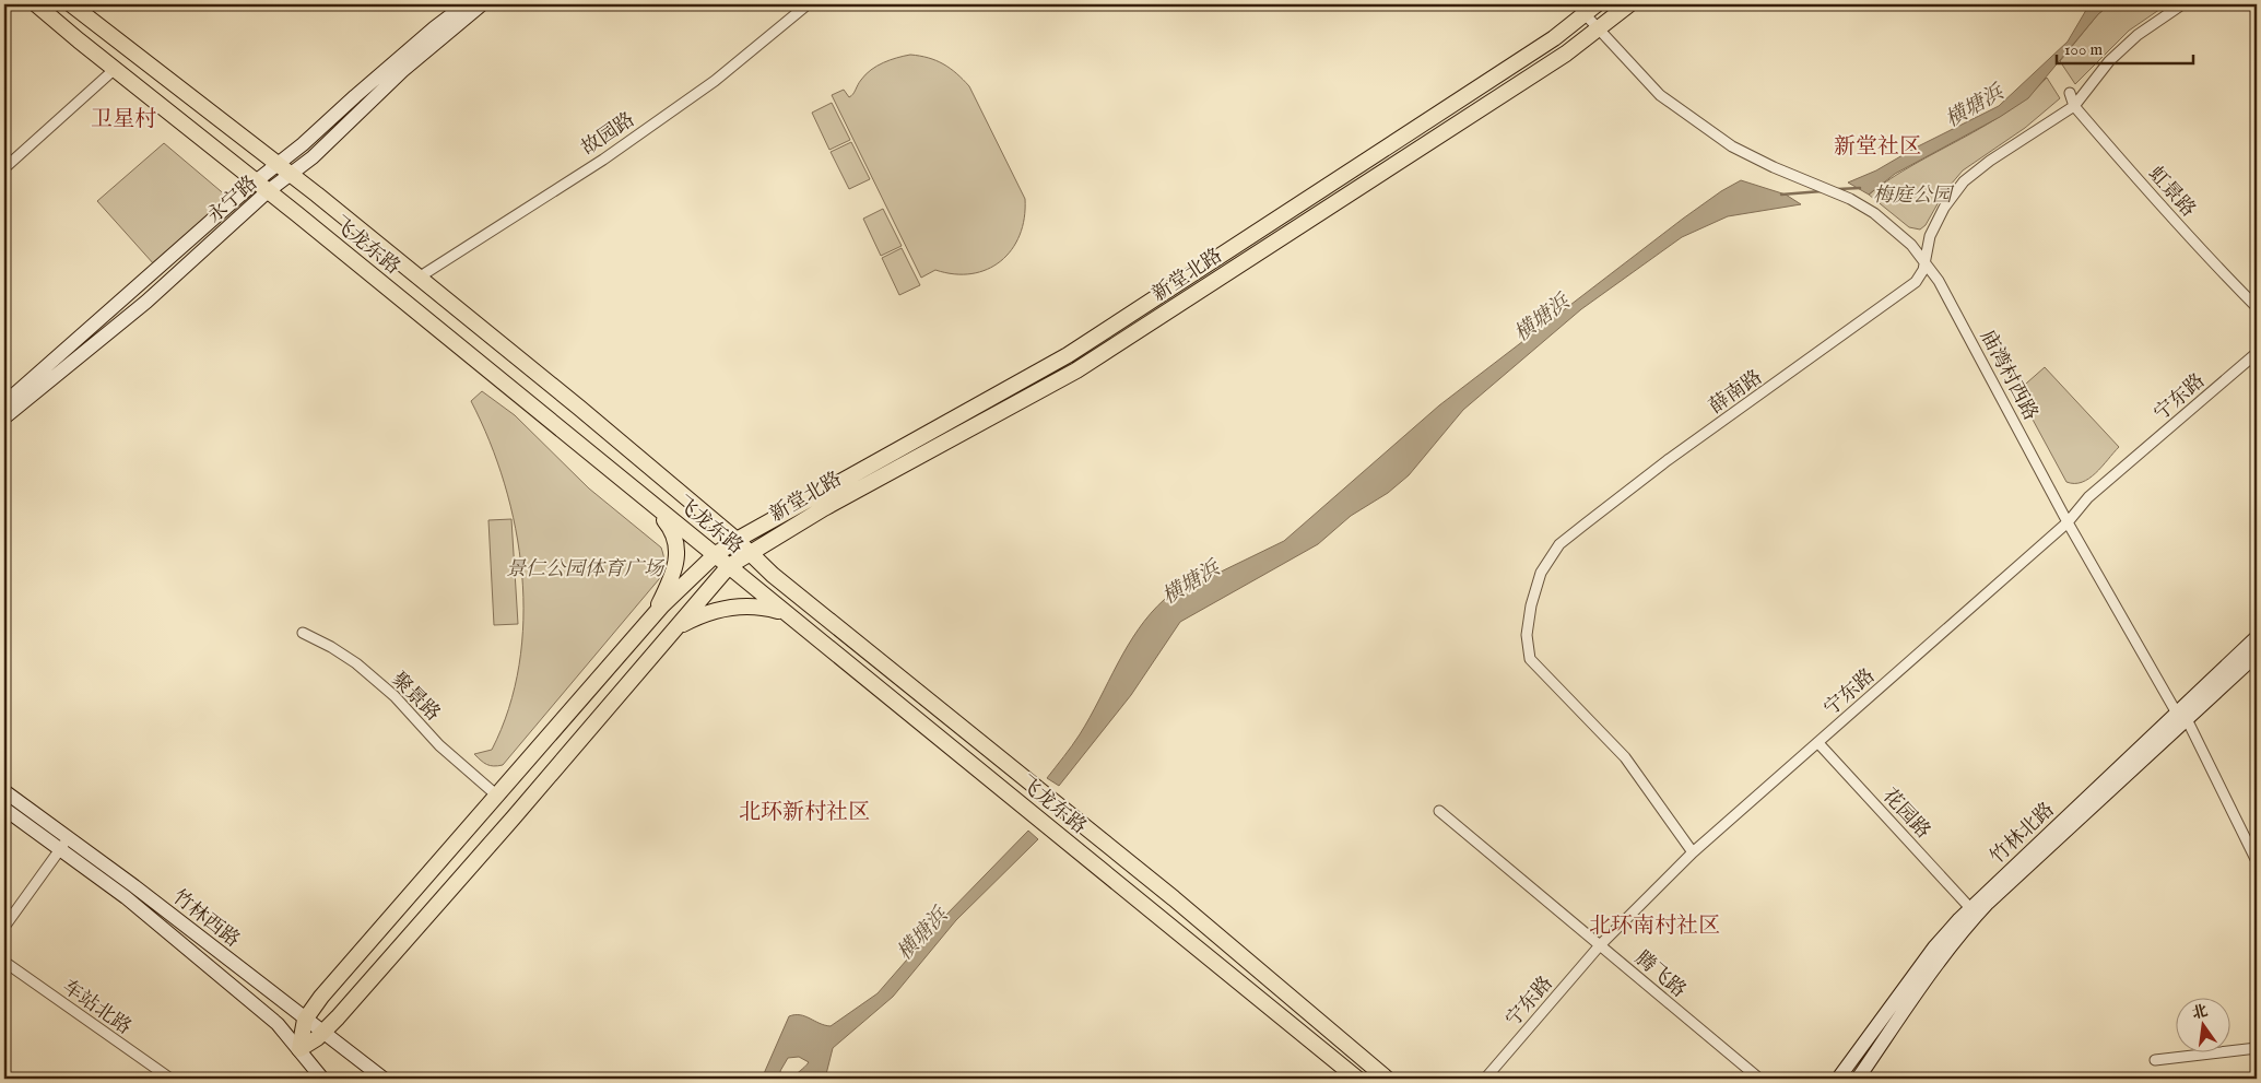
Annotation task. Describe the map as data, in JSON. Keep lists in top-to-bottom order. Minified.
{"streets":{"main road":["永宁路","飞龙东路","新堂北路","竹林北路","竹林西路"],"street":["故园路","虹景路","庙湾村西路","薛南路","宁东路","聚景路","花园路","腾飞路","车站北路"]},"crossings":[["故园路","飞龙东路"],["虹景路","薛南路"],["永宁路","飞龙东路"],["飞龙东路","新堂北路"],["新堂北路","庙湾村西路"],["新堂北路","竹林西路"],["庙湾村西路","薛南路"],["庙湾村西路","宁东路"],["庙湾村西路","竹林北路"],["薛南路","宁东路"],["宁东路","花园路"],["宁东路","腾飞路"],["花园路","竹林北路"]],"districts":["卫星村","新堂社区","北环新村社区","北环南村社区"],"water":["横塘浜"],"parks":["梅庭公园","景仁公园体育广场"],"scale_bar":"100 m","north":"top"}
